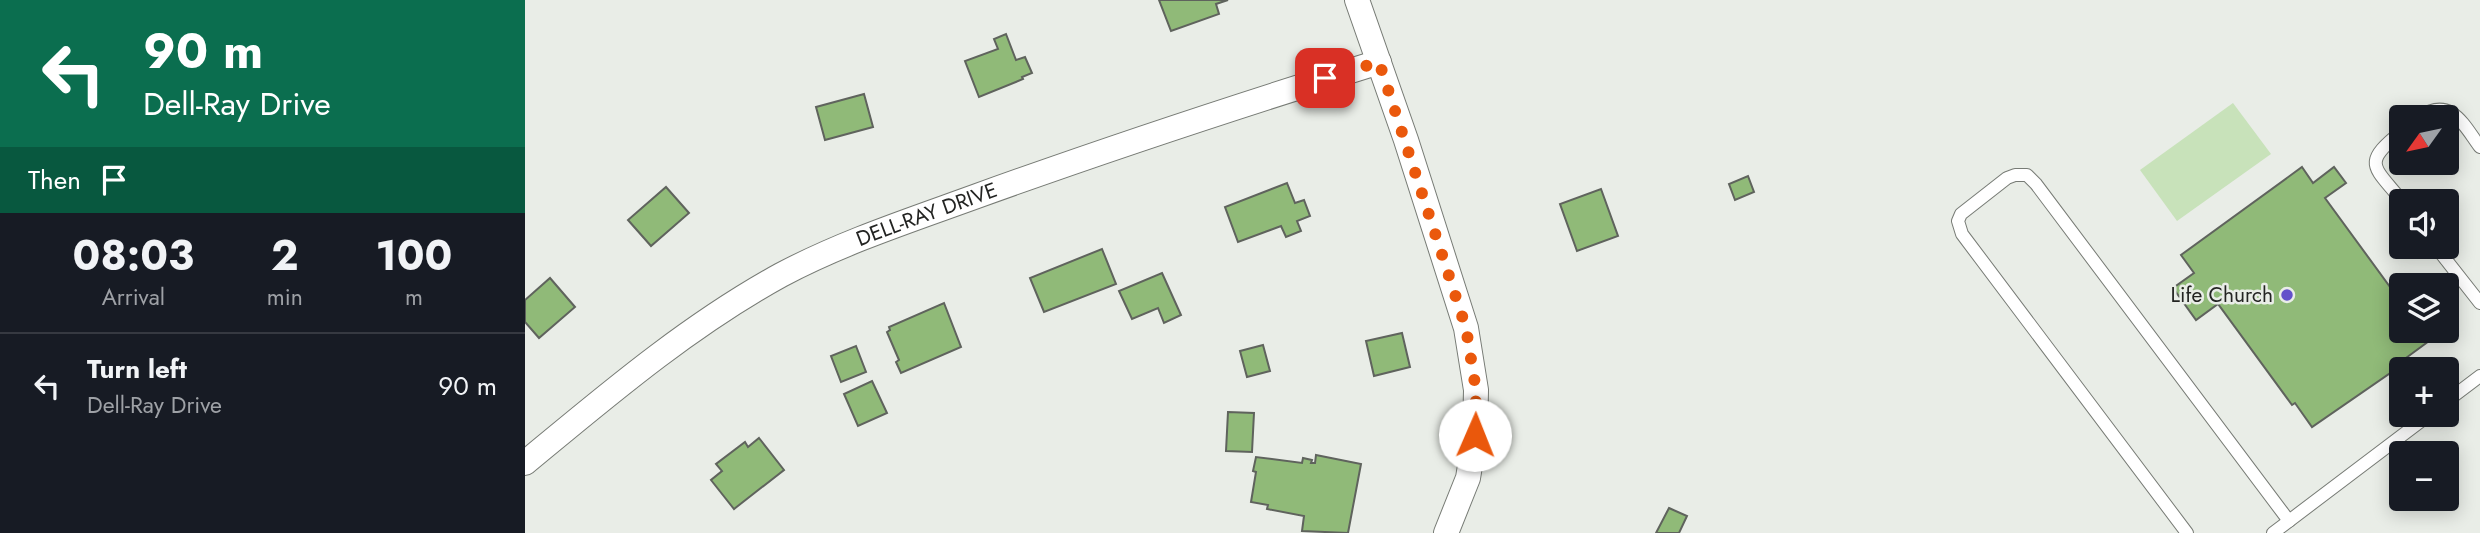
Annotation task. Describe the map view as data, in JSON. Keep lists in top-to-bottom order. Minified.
{"streets":{"street":["DELL-RAY DRIVE"]},"places":["Life Church"],"north":"bottom left","page":{"turn":["90 m","Dell-Ray Drive"],"map_buttons":["+","−"],"then":"Then","eta":["08:03","Arrival","2","min","100","m"],"list":[{"name":"Turn left","note":"Dell-Ray Drive","value":"90 m"}]}}
